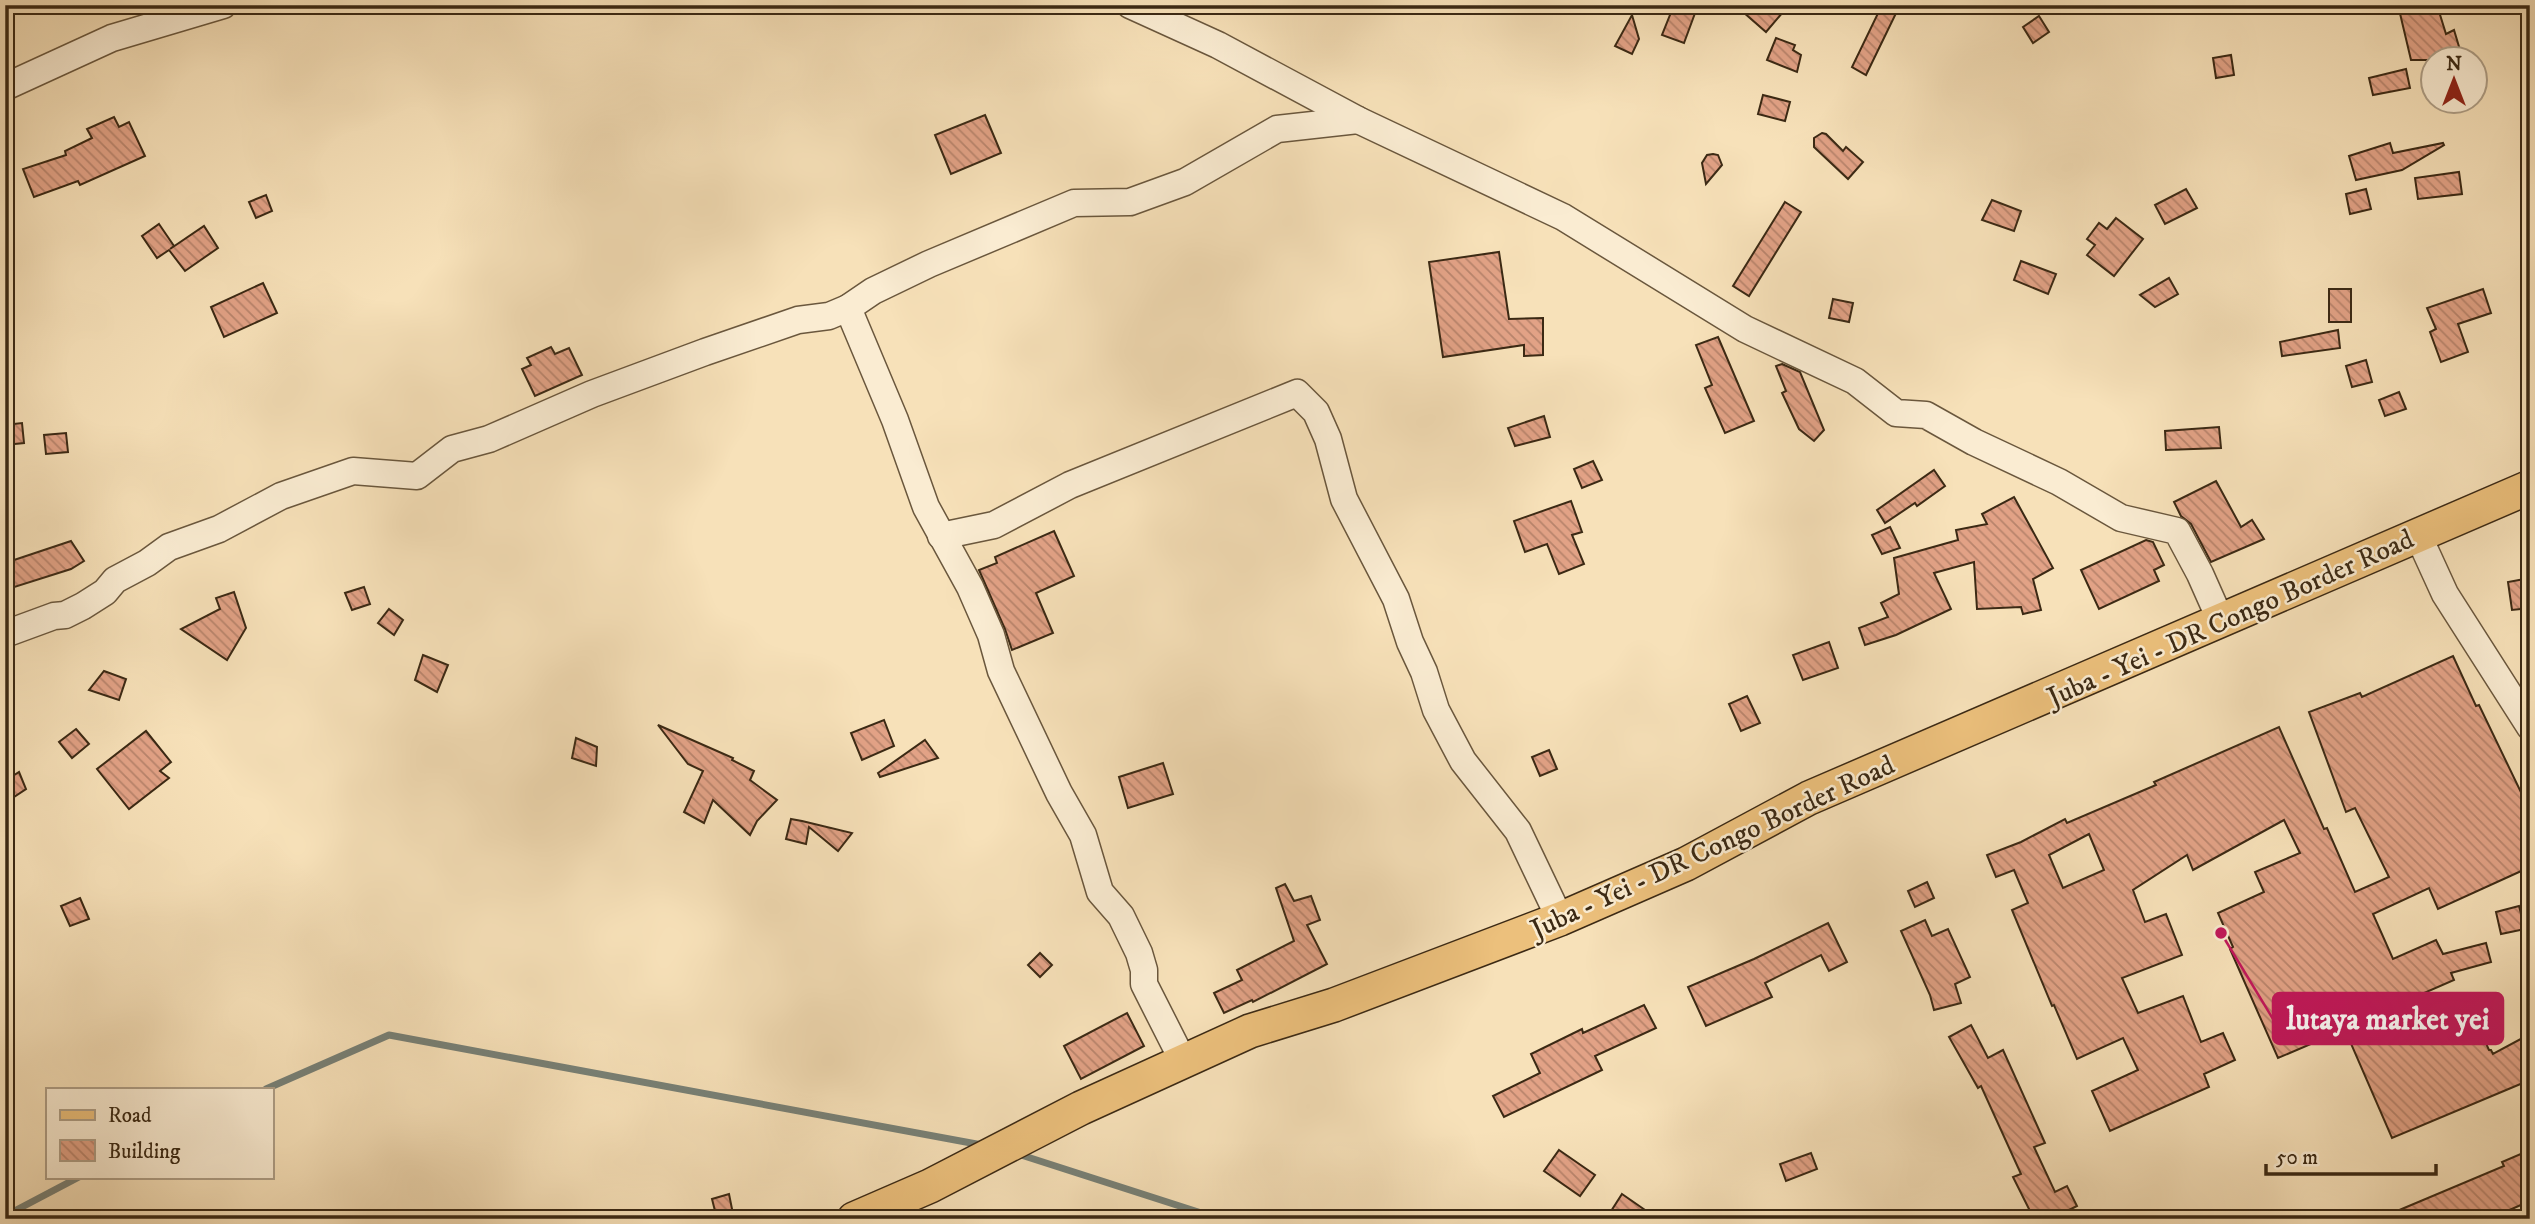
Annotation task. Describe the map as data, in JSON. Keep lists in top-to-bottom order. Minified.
{"streets":{"main road":["Juba - Yei - DR Congo Border Road"]},"places":["lutaya market yei"],"legend":["Road","Building"],"scale_bar":"50 m","north":"top"}
